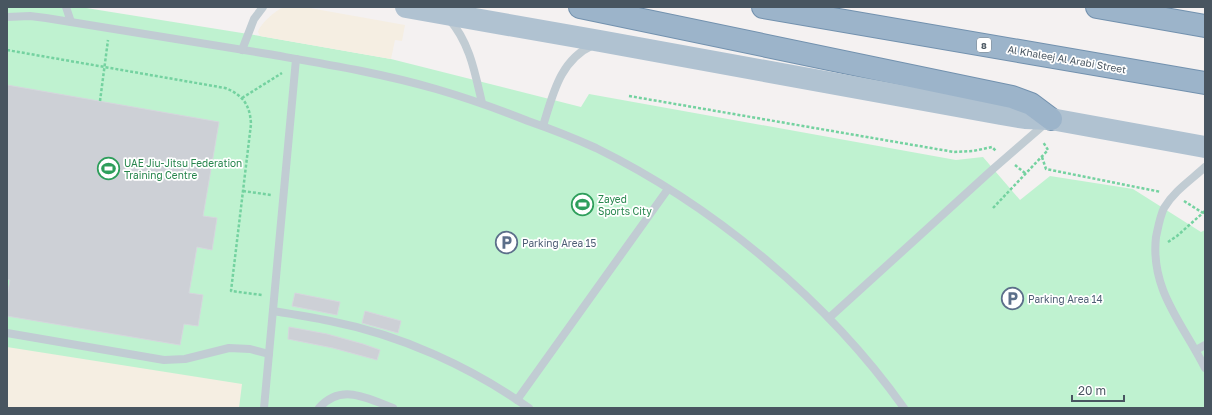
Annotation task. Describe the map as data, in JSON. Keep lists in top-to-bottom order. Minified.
{"streets":{"highway":["8","Al Khaleej Al Arabi Street"]},"places":{"sports":["UAE Jiu-Jitsu Federation Training Centre","Zayed Sports City"],"parking":["Parking Area 15","Parking Area 14"]},"scale_bar":"20 m"}
